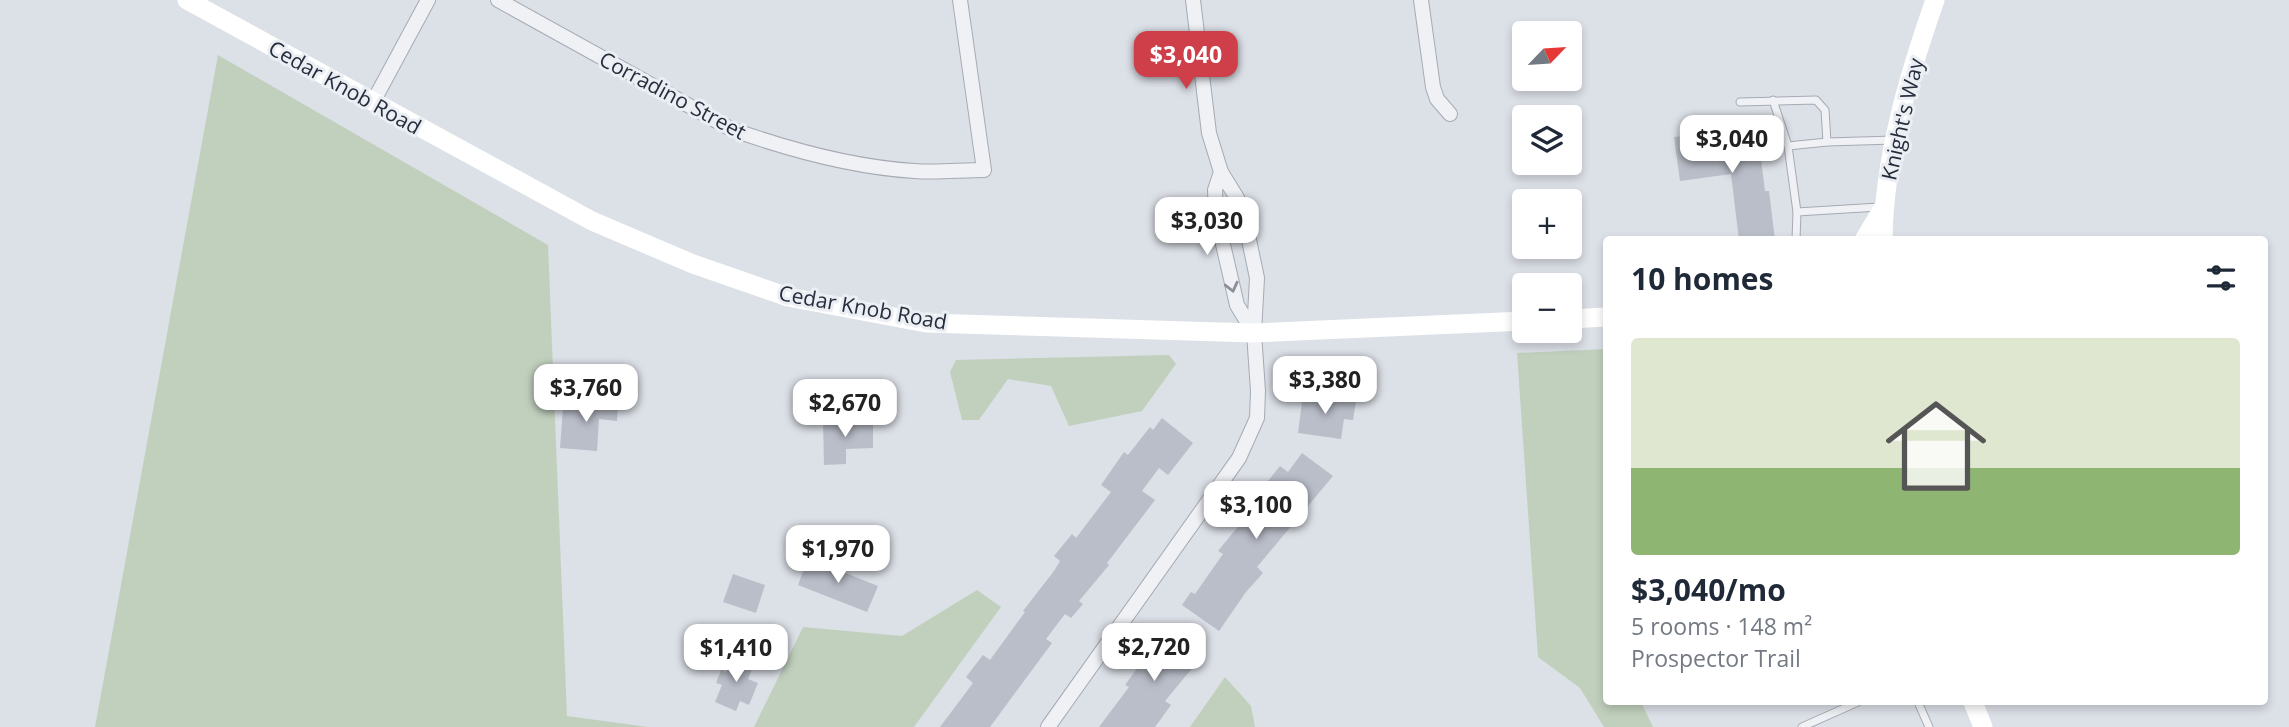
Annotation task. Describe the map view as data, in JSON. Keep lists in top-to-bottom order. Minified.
{"streets":{"street":["Cedar Knob Road","Corradino Street","Knight's Way"]},"north":"top right","page":{"map_buttons":["+","−"],"price":["$3,040","$3,040","$3,030","$3,380","$3,760","$2,670","$3,100","$1,970","$2,720","$1,410"],"heading":"10 homes","list":[{"name":"$3,040/mo","note":"5 rooms · 148 m² · Prospector Trail"}]}}
